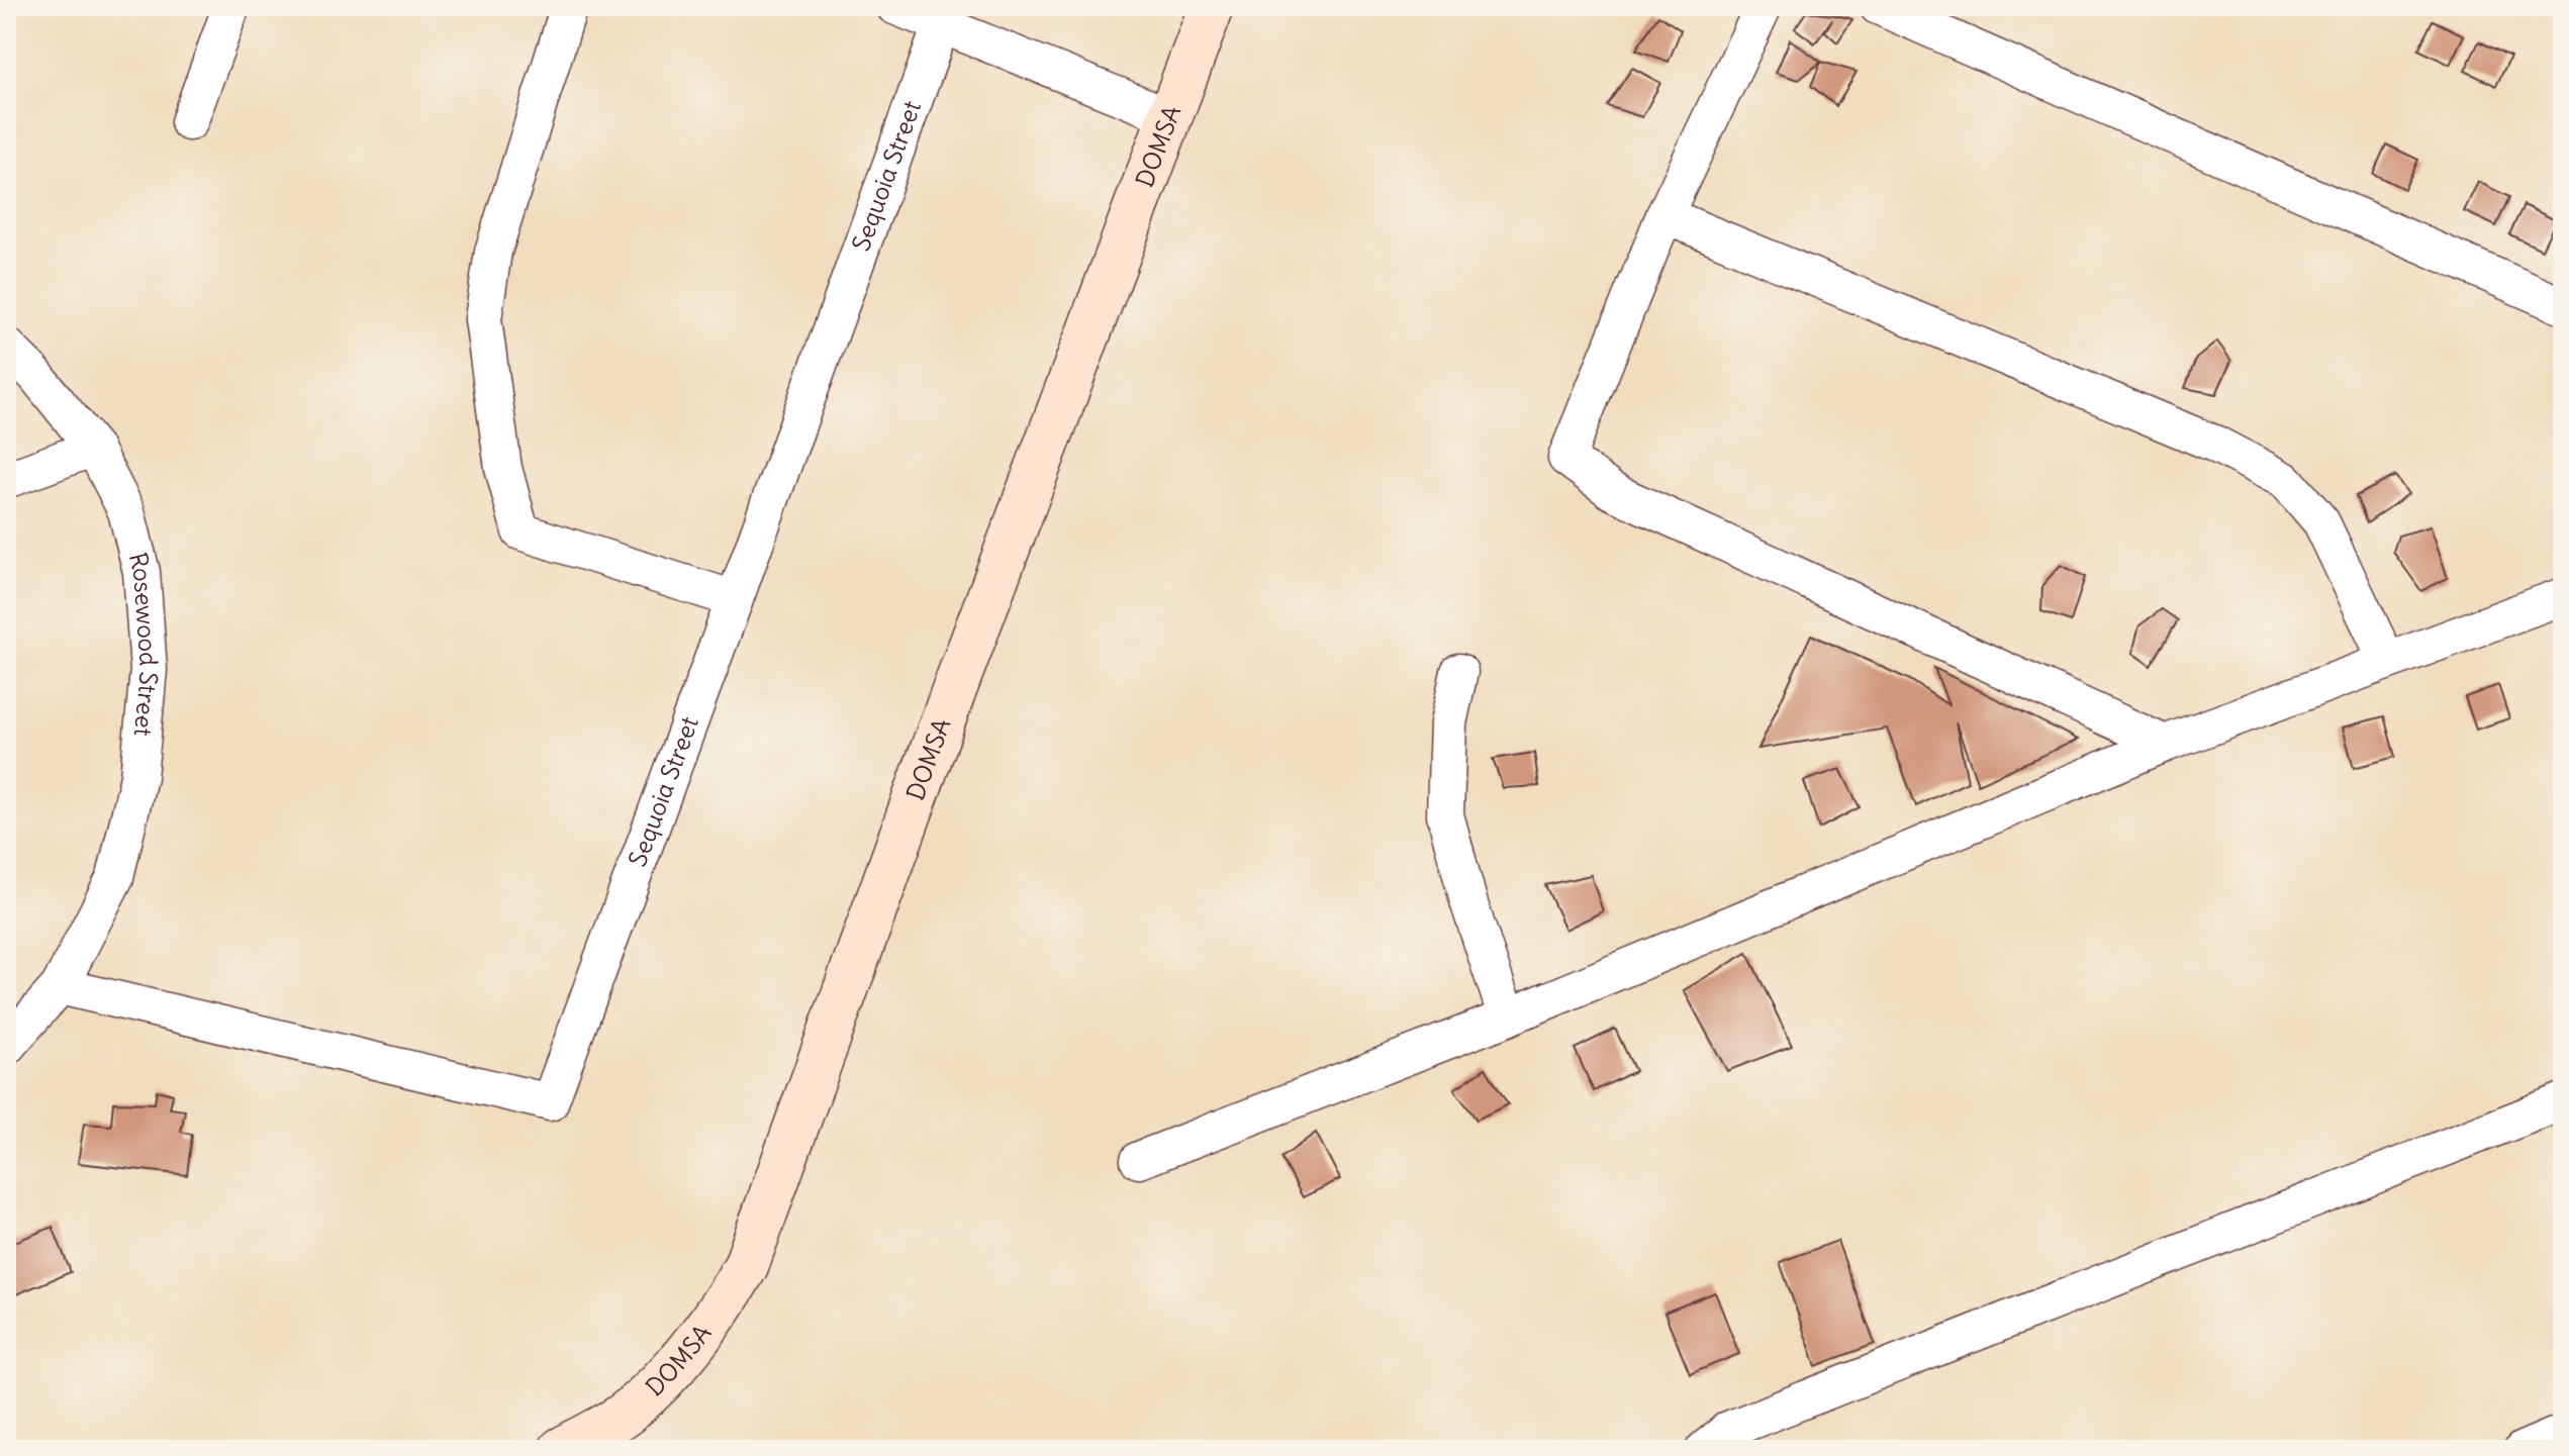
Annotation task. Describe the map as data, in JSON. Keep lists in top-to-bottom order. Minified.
{"streets":{"main road":["DOMSA"],"street":["Sequoia Street","Rosewood Street"]},"crossings":[["Sequoia Street","Rosewood Street"]]}
